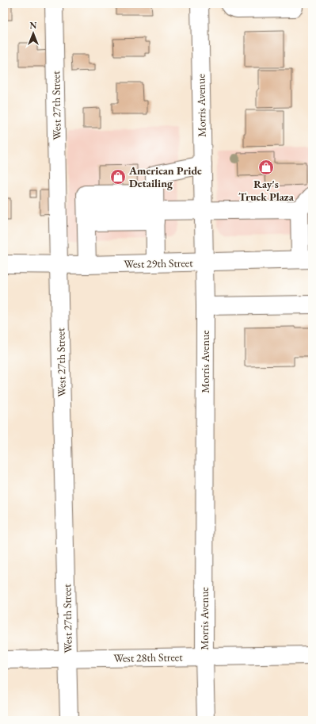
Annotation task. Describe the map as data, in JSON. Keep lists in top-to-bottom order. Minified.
{"streets":{"street":["West 27th Street","Morris Avenue","West 29th Street","West 28th Street"]},"crossings":[["West 27th Street","West 29th Street"],["West 27th Street","West 28th Street"],["Morris Avenue","West 29th Street"],["Morris Avenue","West 28th Street"]],"places":{"shop":["Ray's Truck Plaza","American Pride Detailing"]},"north":"top"}
